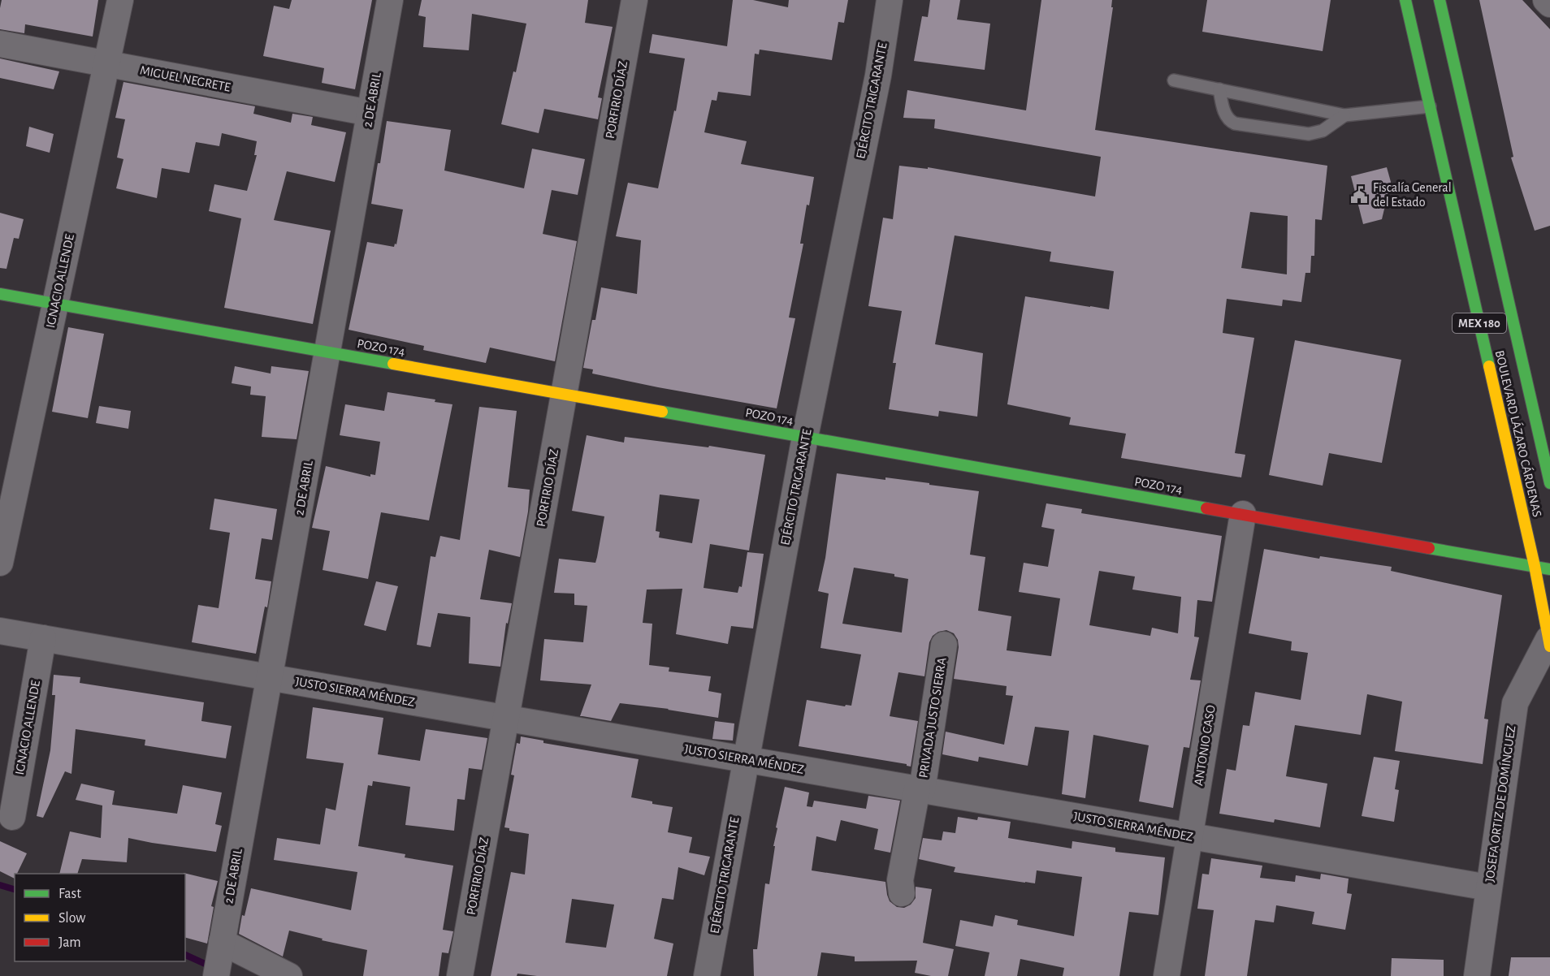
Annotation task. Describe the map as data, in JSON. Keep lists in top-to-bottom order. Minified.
{"streets":{"street":["MIGUEL NEGRETE","2 DE ABRIL","PORFIRIO DÍAZ","EJÉRCITO TRIGARANTE","IGNACIO ALLENDE","MEX 180","POZO 174","BOULEVARD LÁZARO CÁRDENAS","JUSTO SIERRA MÉNDEZ","PRIVADA JUSTO SIERRA","ANTONIO CASO","JOSEFA ORTIZ DE DOMÍNGUEZ"]},"crossings":[["MIGUEL NEGRETE","2 DE ABRIL"],["MIGUEL NEGRETE","IGNACIO ALLENDE"],["2 DE ABRIL","POZO 174"],["2 DE ABRIL","JUSTO SIERRA MÉNDEZ"],["PORFIRIO DÍAZ","POZO 174"],["PORFIRIO DÍAZ","JUSTO SIERRA MÉNDEZ"],["EJÉRCITO TRIGARANTE","POZO 174"],["EJÉRCITO TRIGARANTE","JUSTO SIERRA MÉNDEZ"],["IGNACIO ALLENDE","POZO 174"],["IGNACIO ALLENDE","JUSTO SIERRA MÉNDEZ"],["POZO 174","BOULEVARD LÁZARO CÁRDENAS"],["POZO 174","ANTONIO CASO"],["BOULEVARD LÁZARO CÁRDENAS","JOSEFA ORTIZ DE DOMÍNGUEZ"],["JUSTO SIERRA MÉNDEZ","PRIVADA JUSTO SIERRA"],["JUSTO SIERRA MÉNDEZ","ANTONIO CASO"],["JUSTO SIERRA MÉNDEZ","JOSEFA ORTIZ DE DOMÍNGUEZ"]],"places":{"public building":["Fiscalía General del Estado"]},"legend":["Fast","Slow","Jam"]}
